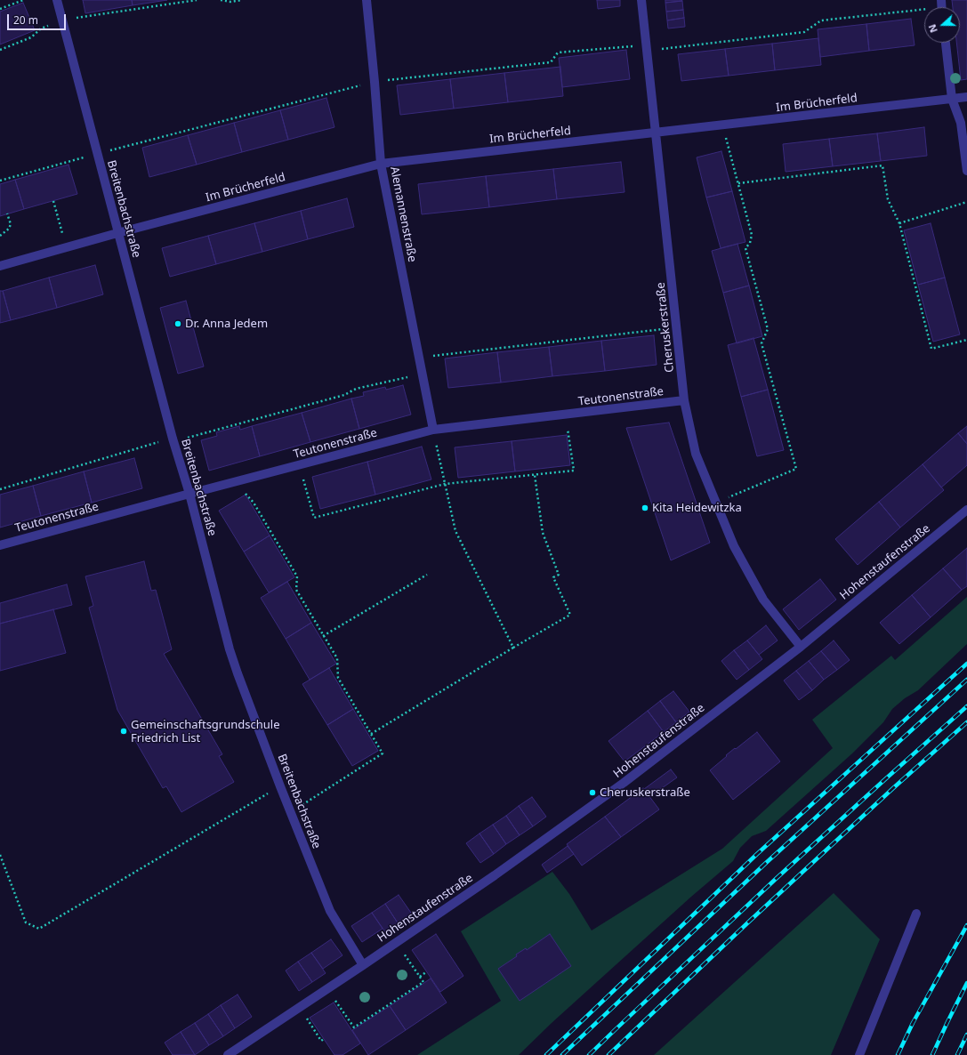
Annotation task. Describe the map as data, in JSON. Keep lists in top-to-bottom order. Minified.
{"streets":{"street":["Im Brücherfeld","Breitenbachstraße","Alemannenstraße","Cheruskerstraße","Teutonenstraße","Hohenstaufenstraße"]},"crossings":[["Im Brücherfeld","Breitenbachstraße"],["Im Brücherfeld","Alemannenstraße"],["Im Brücherfeld","Cheruskerstraße"],["Breitenbachstraße","Teutonenstraße"],["Breitenbachstraße","Hohenstaufenstraße"],["Alemannenstraße","Teutonenstraße"],["Cheruskerstraße","Teutonenstraße"],["Cheruskerstraße","Hohenstaufenstraße"]],"places":["Dr. Anna Jedem","Kita Heidewitzka","Gemeinschaftsgrundschule Friedrich List","Cheruskerstraße"],"scale_bar":"20 m","north":"left"}
